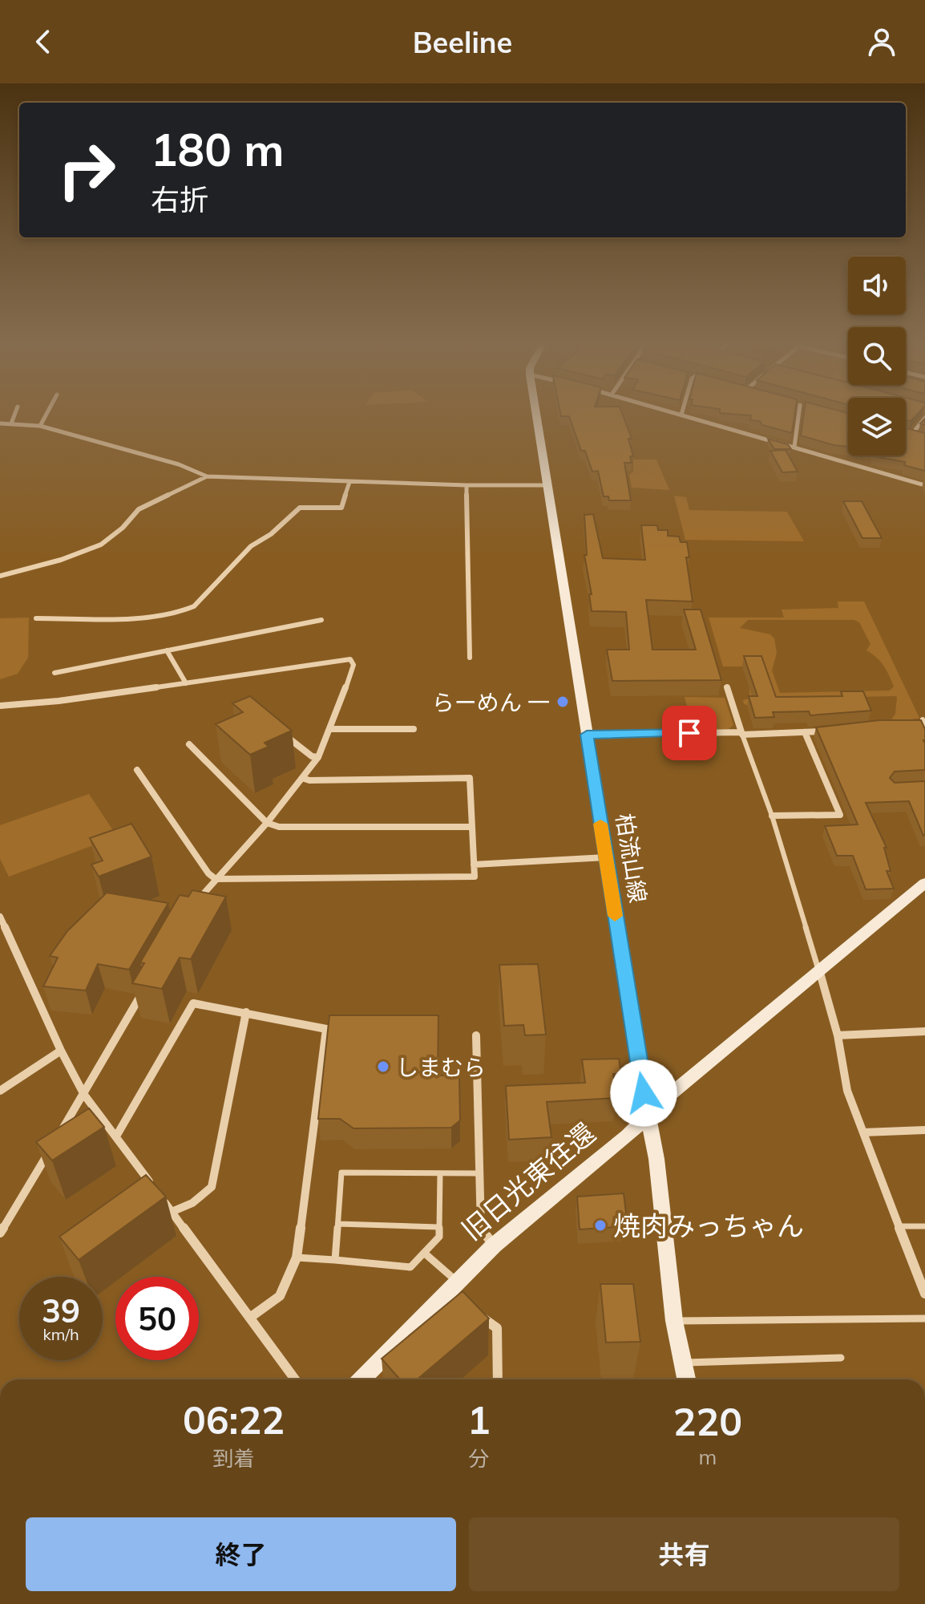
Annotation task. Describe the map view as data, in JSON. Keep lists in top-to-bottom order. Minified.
{"streets":{"main road":["柏流山線","旧日光東往還"]},"crossings":[["柏流山線","旧日光東往還"]],"places":["らーめん 一","しまむら","焼肉みっちゃん"],"page":{"header":"Beeline","turn":["180 m","右折"],"speed":"39 km/h","limit":"50","eta":["06:22","到着","1","分","220","m"],"buttons":["終了","共有"]}}
